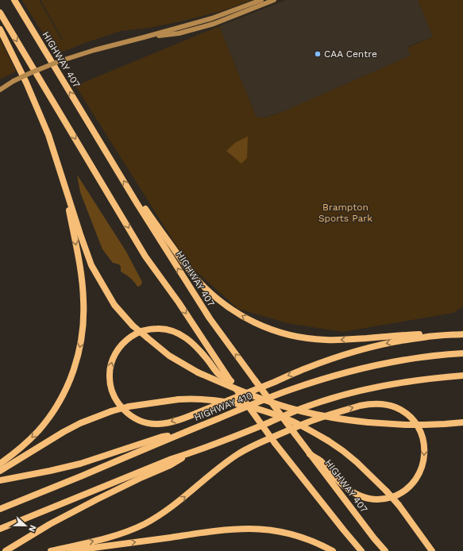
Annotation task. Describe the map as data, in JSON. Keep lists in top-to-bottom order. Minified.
{"streets":{"highway":["HIGHWAY 407","HIGHWAY 410"]},"parks":["Brampton Sports Park"],"places":["CAA Centre"],"north":"right"}
